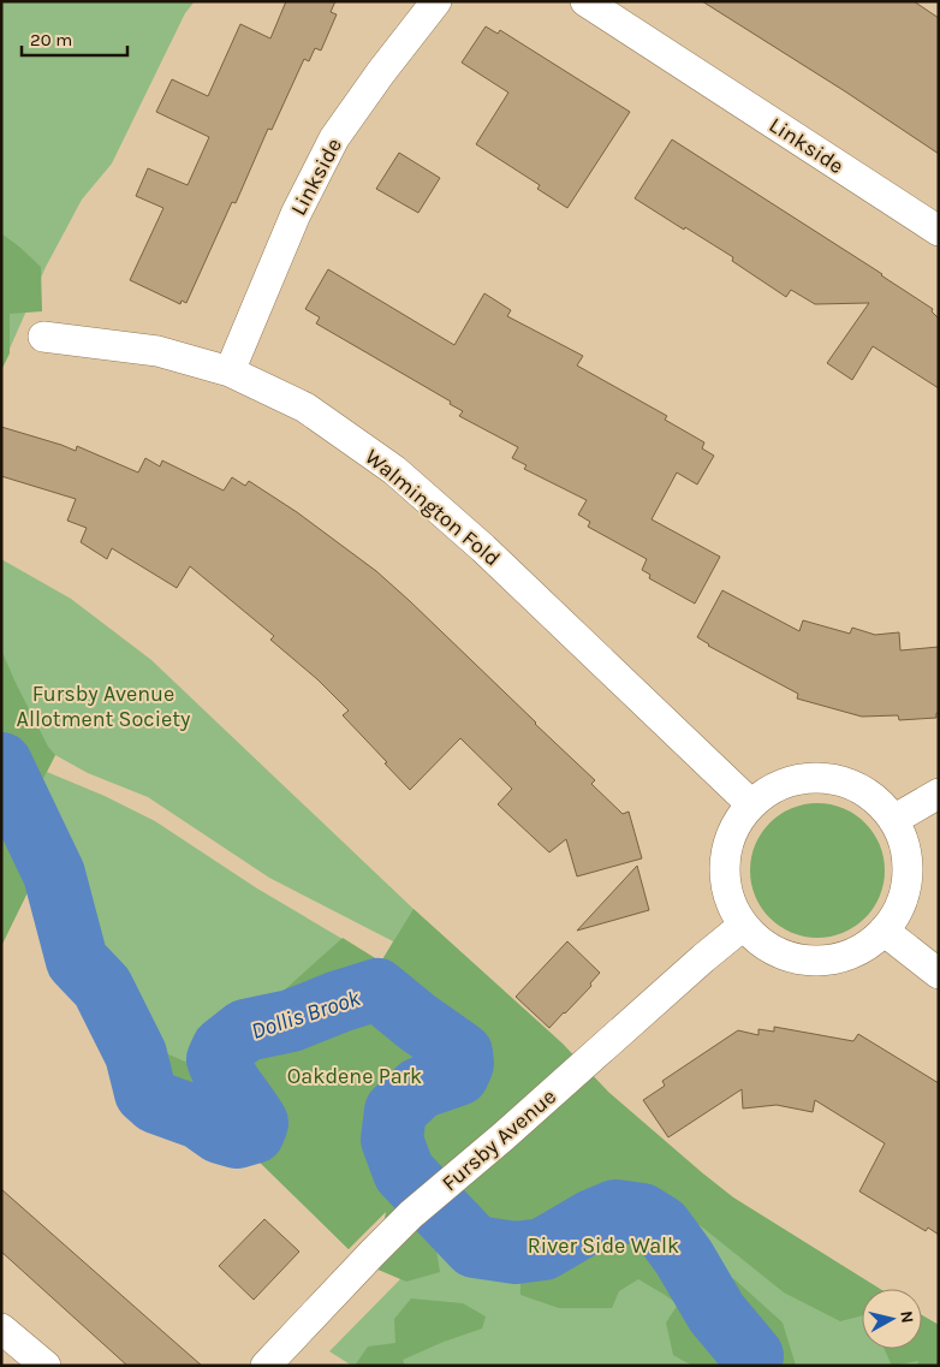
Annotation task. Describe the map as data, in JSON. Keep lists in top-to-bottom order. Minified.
{"streets":{"street":["Linkside","Walmington Fold","Fursby Avenue"]},"crossings":[["Linkside","Walmington Fold"],["Walmington Fold","Fursby Avenue"]],"water":["Dollis Brook"],"parks":["Fursby Avenue Allotment Society","Oakdene Park","River Side Walk"],"scale_bar":"20 m","north":"right"}
